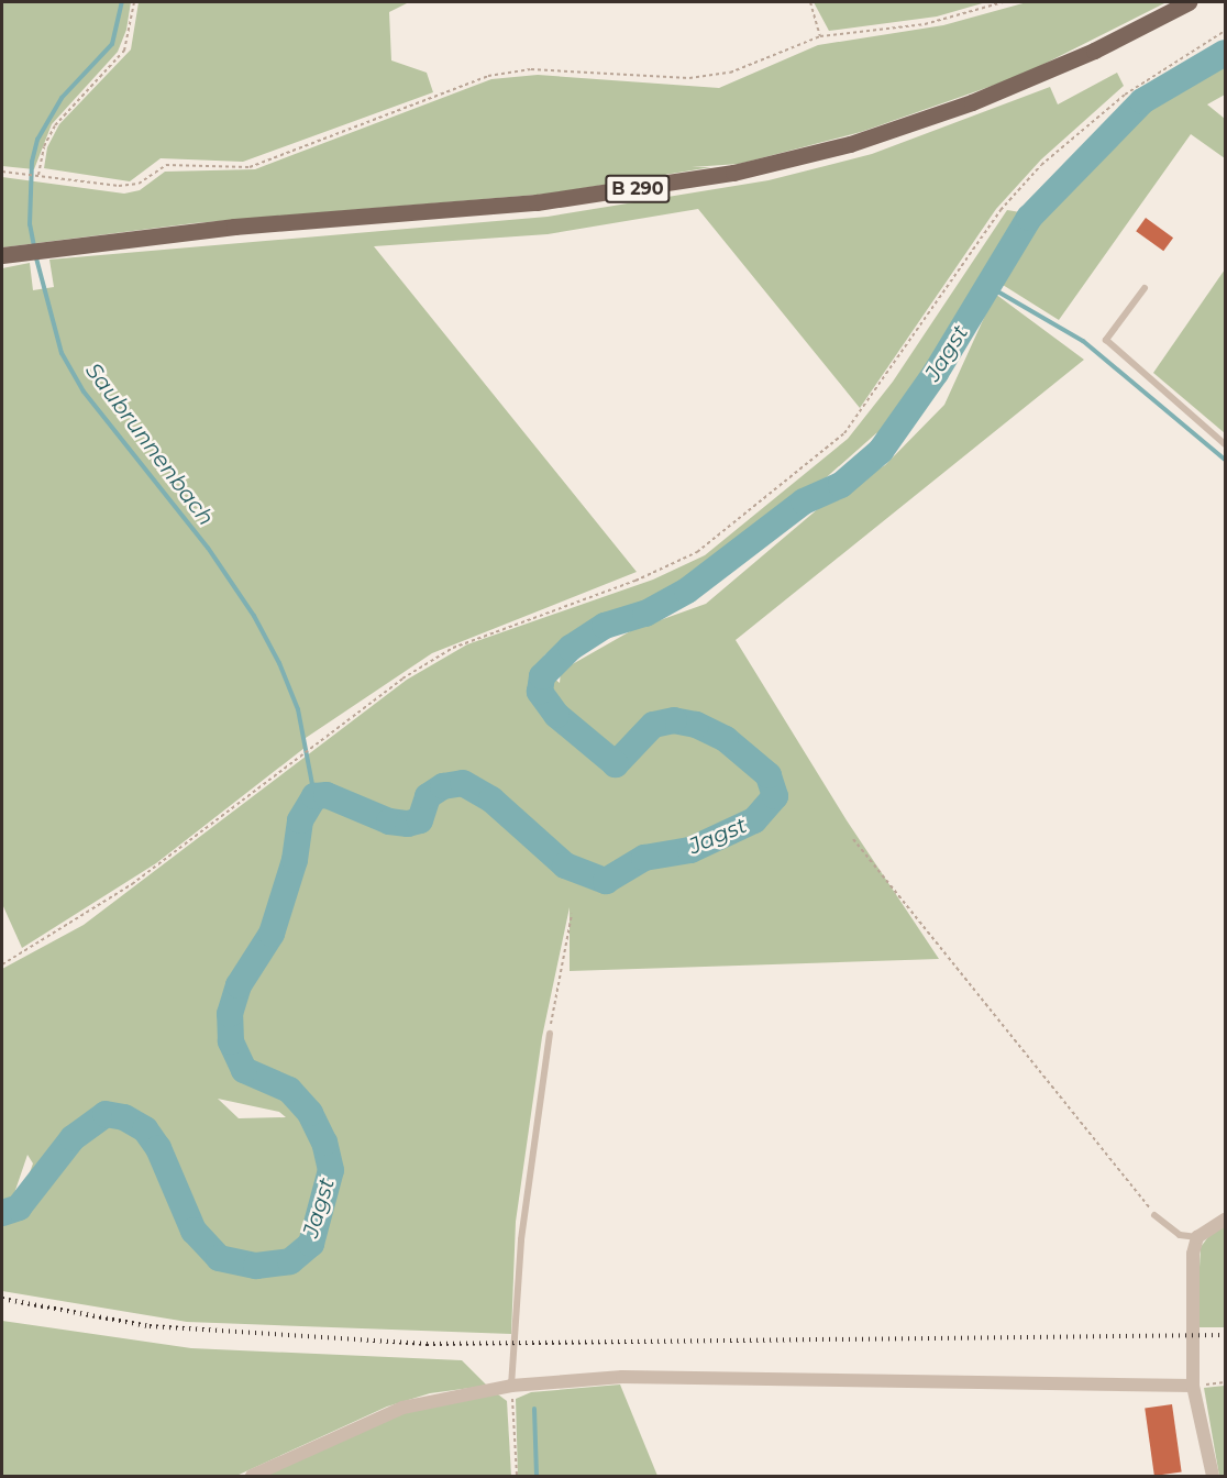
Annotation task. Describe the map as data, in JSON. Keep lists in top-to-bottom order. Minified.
{"streets":{"main road":["B 290"]},"water":["Jagst","Saubrunnenbach"]}
